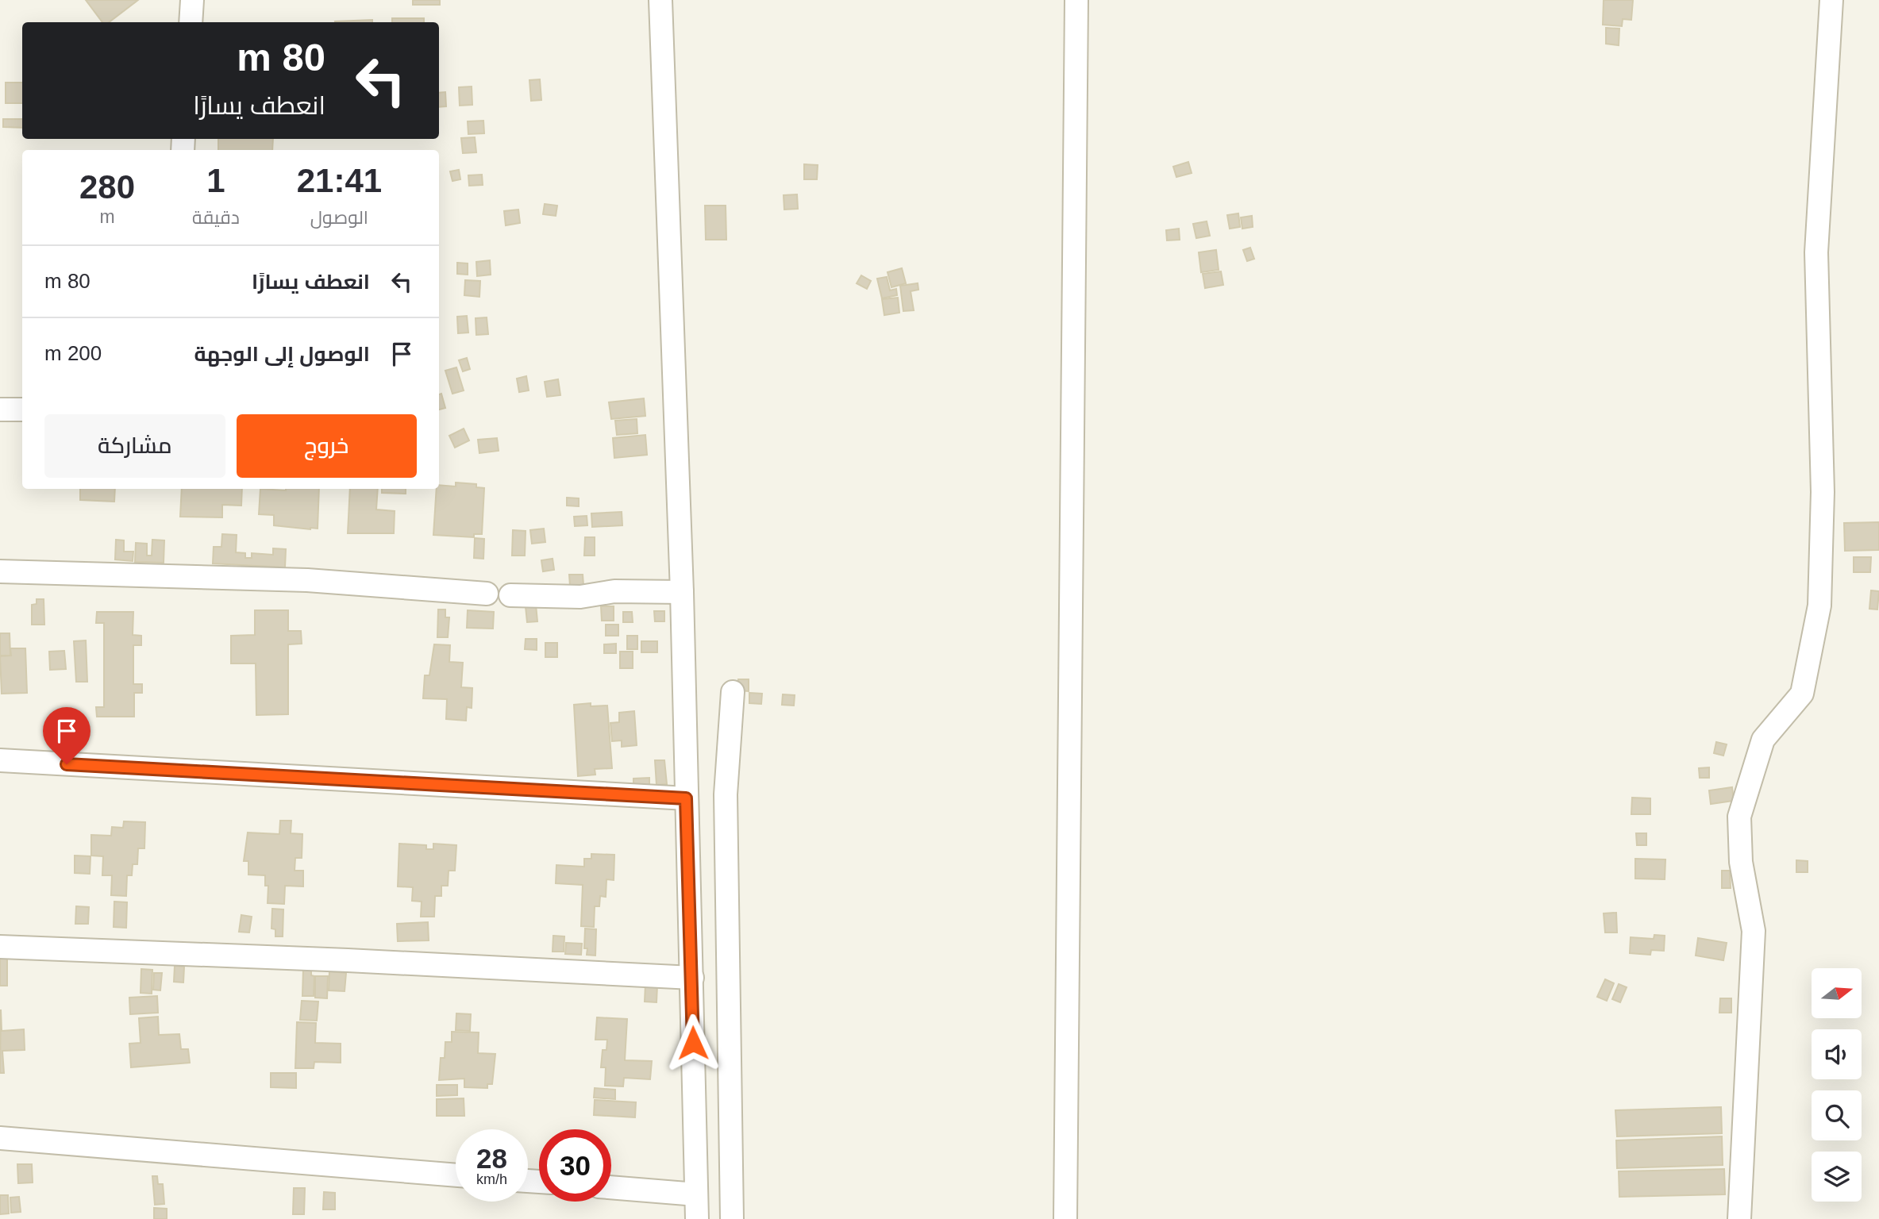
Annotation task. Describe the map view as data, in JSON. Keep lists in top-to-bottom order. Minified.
{"north":"right","page":{"turn":["80 m","انعطف يسارًا"],"eta":["21:41","الوصول","1","دقيقة","280","m"],"list":[{"name":"انعطف يسارًا","value":"80 m"},{"name":"الوصول إلى الوجهة","value":"200 m"}],"buttons":["خروج","مشاركة"],"speed":"28 km/h","limit":"30"}}
